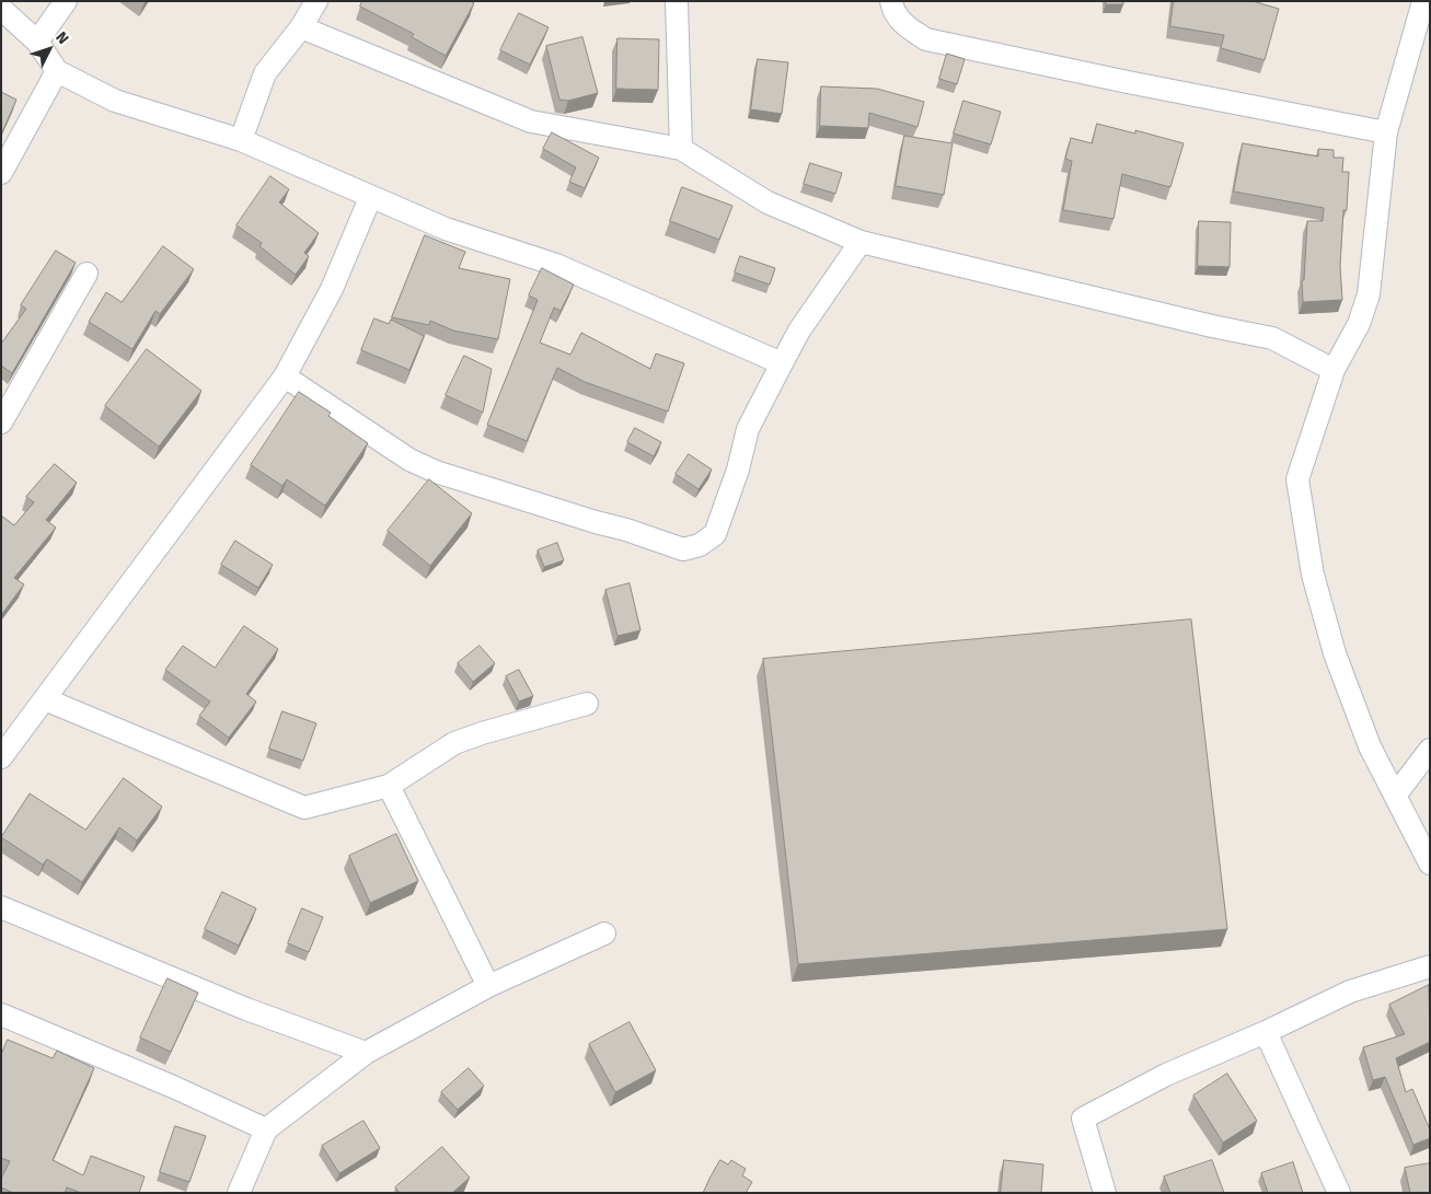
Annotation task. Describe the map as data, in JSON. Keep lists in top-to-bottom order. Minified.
{"north":"top right"}
